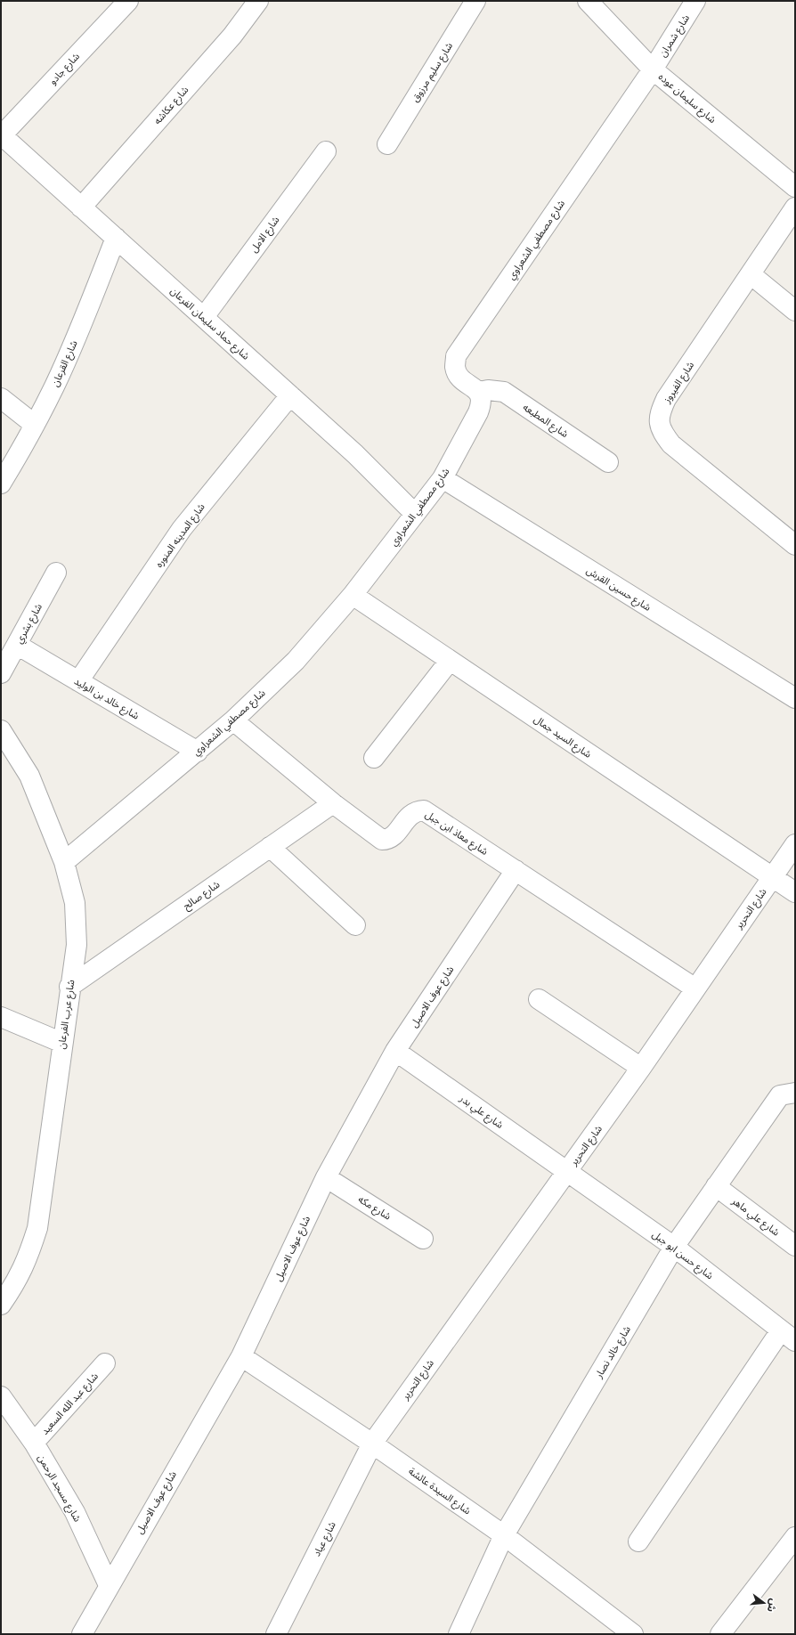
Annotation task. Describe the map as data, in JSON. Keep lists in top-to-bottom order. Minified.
{"streets":{"street":["شارع شمران","شارع جادو","شارع سليم مرزوق","شارع سليمان عوده","شارع عكاشه","شارع الامل","شارع مصطفي الشعراوي","شارع حماد سليمان الفرعان","شارع القرعان","شارع الفيروز","شارع المطبعه","شارع المدينه المنوره","شارع حسين القرش","شارع بشري","شارع خالد بن الوليد","شارع السيد جمال","شارع معاذ ابن جبل","شارع صالح","شارع التحرير","شارع عوف الاصيل","شارع عرب الفرعان","شارع علي بدر","شارع مكه","شارع علي ماهر","شارع حسن ابو جبل","شارع خالد نصار","شارع عبد الله السعيد","شارع مسجد الرحمن","شارع السيدة عائشة","شارع عياد"]},"crossings":[["شارع شمران","شارع سليمان عوده"],["شارع شمران","شارع مصطفي الشعراوي"],["شارع جادو","شارع حماد سليمان الفرعان"],["شارع سليمان عوده","شارع مصطفي الشعراوي"],["شارع عكاشه","شارع حماد سليمان الفرعان"],["شارع الامل","شارع حماد سليمان الفرعان"],["شارع مصطفي الشعراوي","شارع حماد سليمان الفرعان"],["شارع مصطفي الشعراوي","شارع المطبعه"],["شارع مصطفي الشعراوي","شارع حسين القرش"],["شارع مصطفي الشعراوي","شارع خالد بن الوليد"],["شارع مصطفي الشعراوي","شارع السيد جمال"],["شارع مصطفي الشعراوي","شارع معاذ ابن جبل"],["شارع مصطفي الشعراوي","شارع عرب الفرعان"],["شارع حماد سليمان الفرعان","شارع القرعان"],["شارع حماد سليمان الفرعان","شارع المدينه المنوره"],["شارع المدينه المنوره","شارع خالد بن الوليد"],["شارع بشري","شارع خالد بن الوليد"],["شارع السيد جمال","شارع التحرير"],["شارع معاذ ابن جبل","شارع صالح"],["شارع معاذ ابن جبل","شارع التحرير"],["شارع معاذ ابن جبل","شارع عوف الاصيل"],["شارع صالح","شارع عرب الفرعان"],["شارع التحرير","شارع علي بدر"],["شارع التحرير","شارع حسن ابو جبل"],["شارع التحرير","شارع السيدة عائشة"],["شارع التحرير","شارع عياد"],["شارع عوف الاصيل","شارع علي بدر"],["شارع عوف الاصيل","شارع مكه"],["شارع عوف الاصيل","شارع مسجد الرحمن"],["شارع عوف الاصيل","شارع السيدة عائشة"],["شارع علي بدر","شارع حسن ابو جبل"],["شارع علي ماهر","شارع خالد نصار"],["شارع حسن ابو جبل","شارع خالد نصار"],["شارع خالد نصار","شارع السيدة عائشة"],["شارع عبد الله السعيد","شارع مسجد الرحمن"],["شارع السيدة عائشة","شارع عياد"]],"north":"right"}
